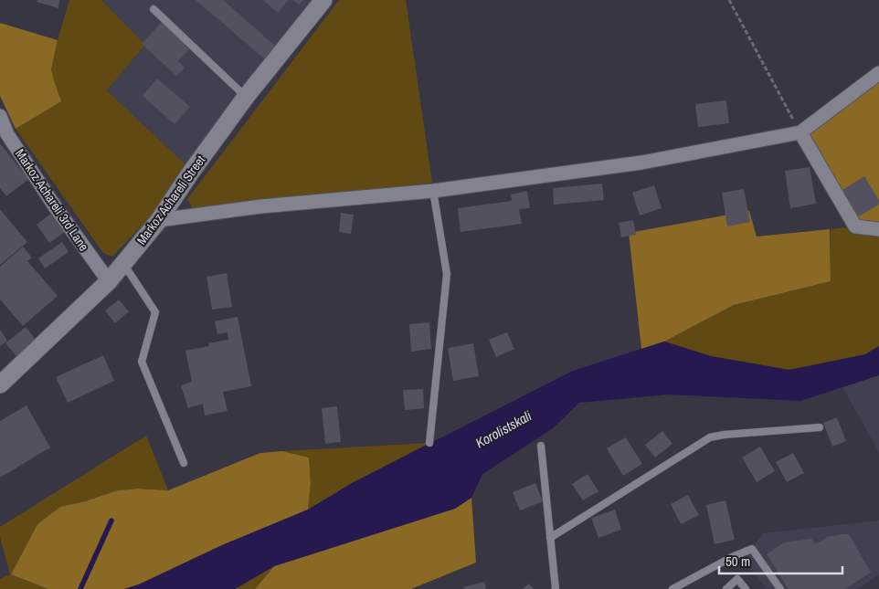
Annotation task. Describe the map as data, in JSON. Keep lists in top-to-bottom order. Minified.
{"streets":{"street":["Markoz Achareli 3rd Lane","Markoz Achareli Street"]},"crossings":[["Markoz Achareli 3rd Lane","Markoz Achareli Street"]],"water":["Korolistskali"],"scale_bar":"50 m"}
